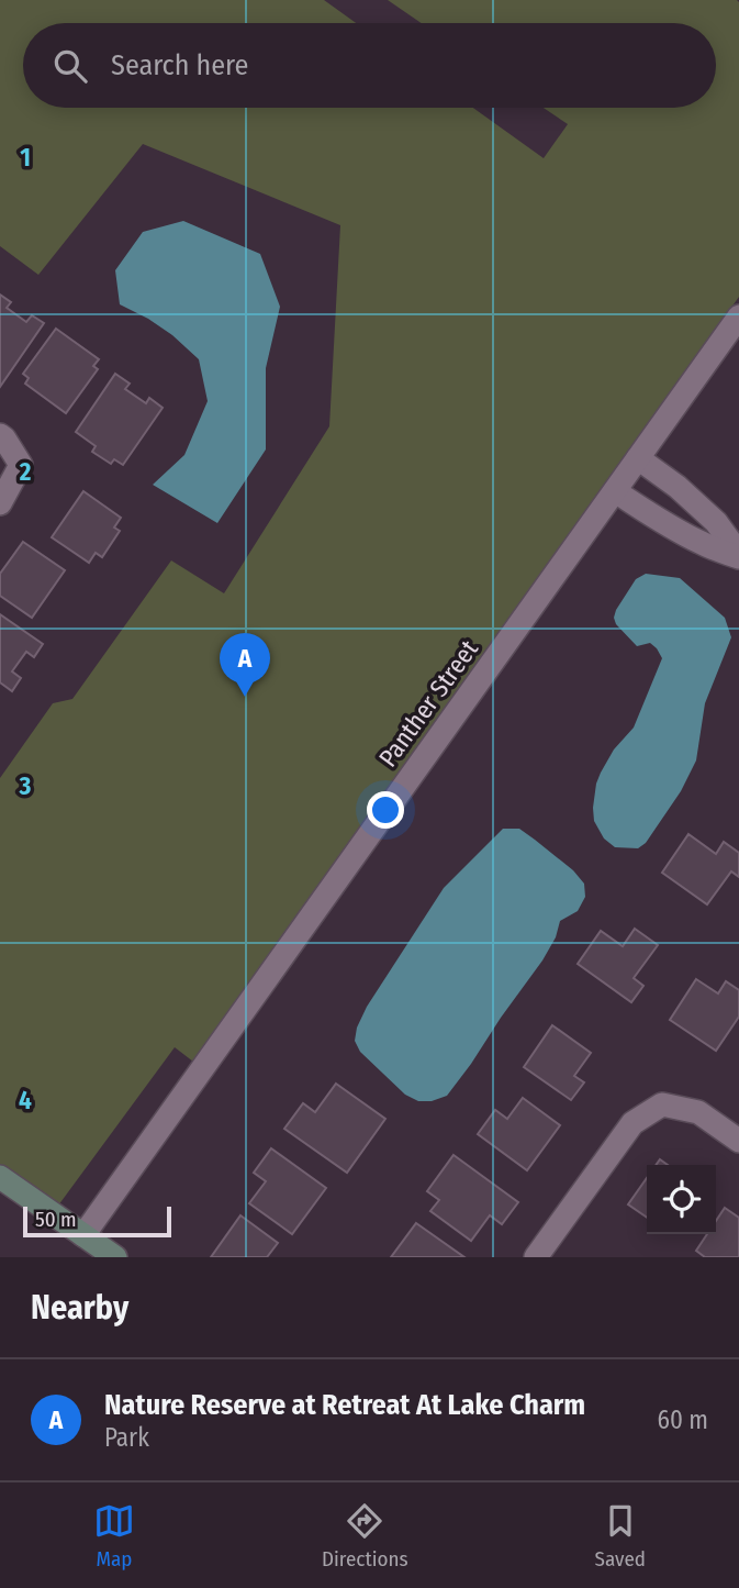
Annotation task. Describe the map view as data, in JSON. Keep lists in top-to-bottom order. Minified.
{"streets":{"street":["Panther Street"]},"scale_bar":"50 m","page":{"search":"Search here","pins":"A","scale":"50 m","heading":"Nearby","list":[{"mark":"A","name":"Nature Reserve at Retreat At Lake Charm","note":"Park","value":"60 m"}],"nav":["Map","Directions","Saved"]},"grid":{"rows":["1","2","3","4"]}}
